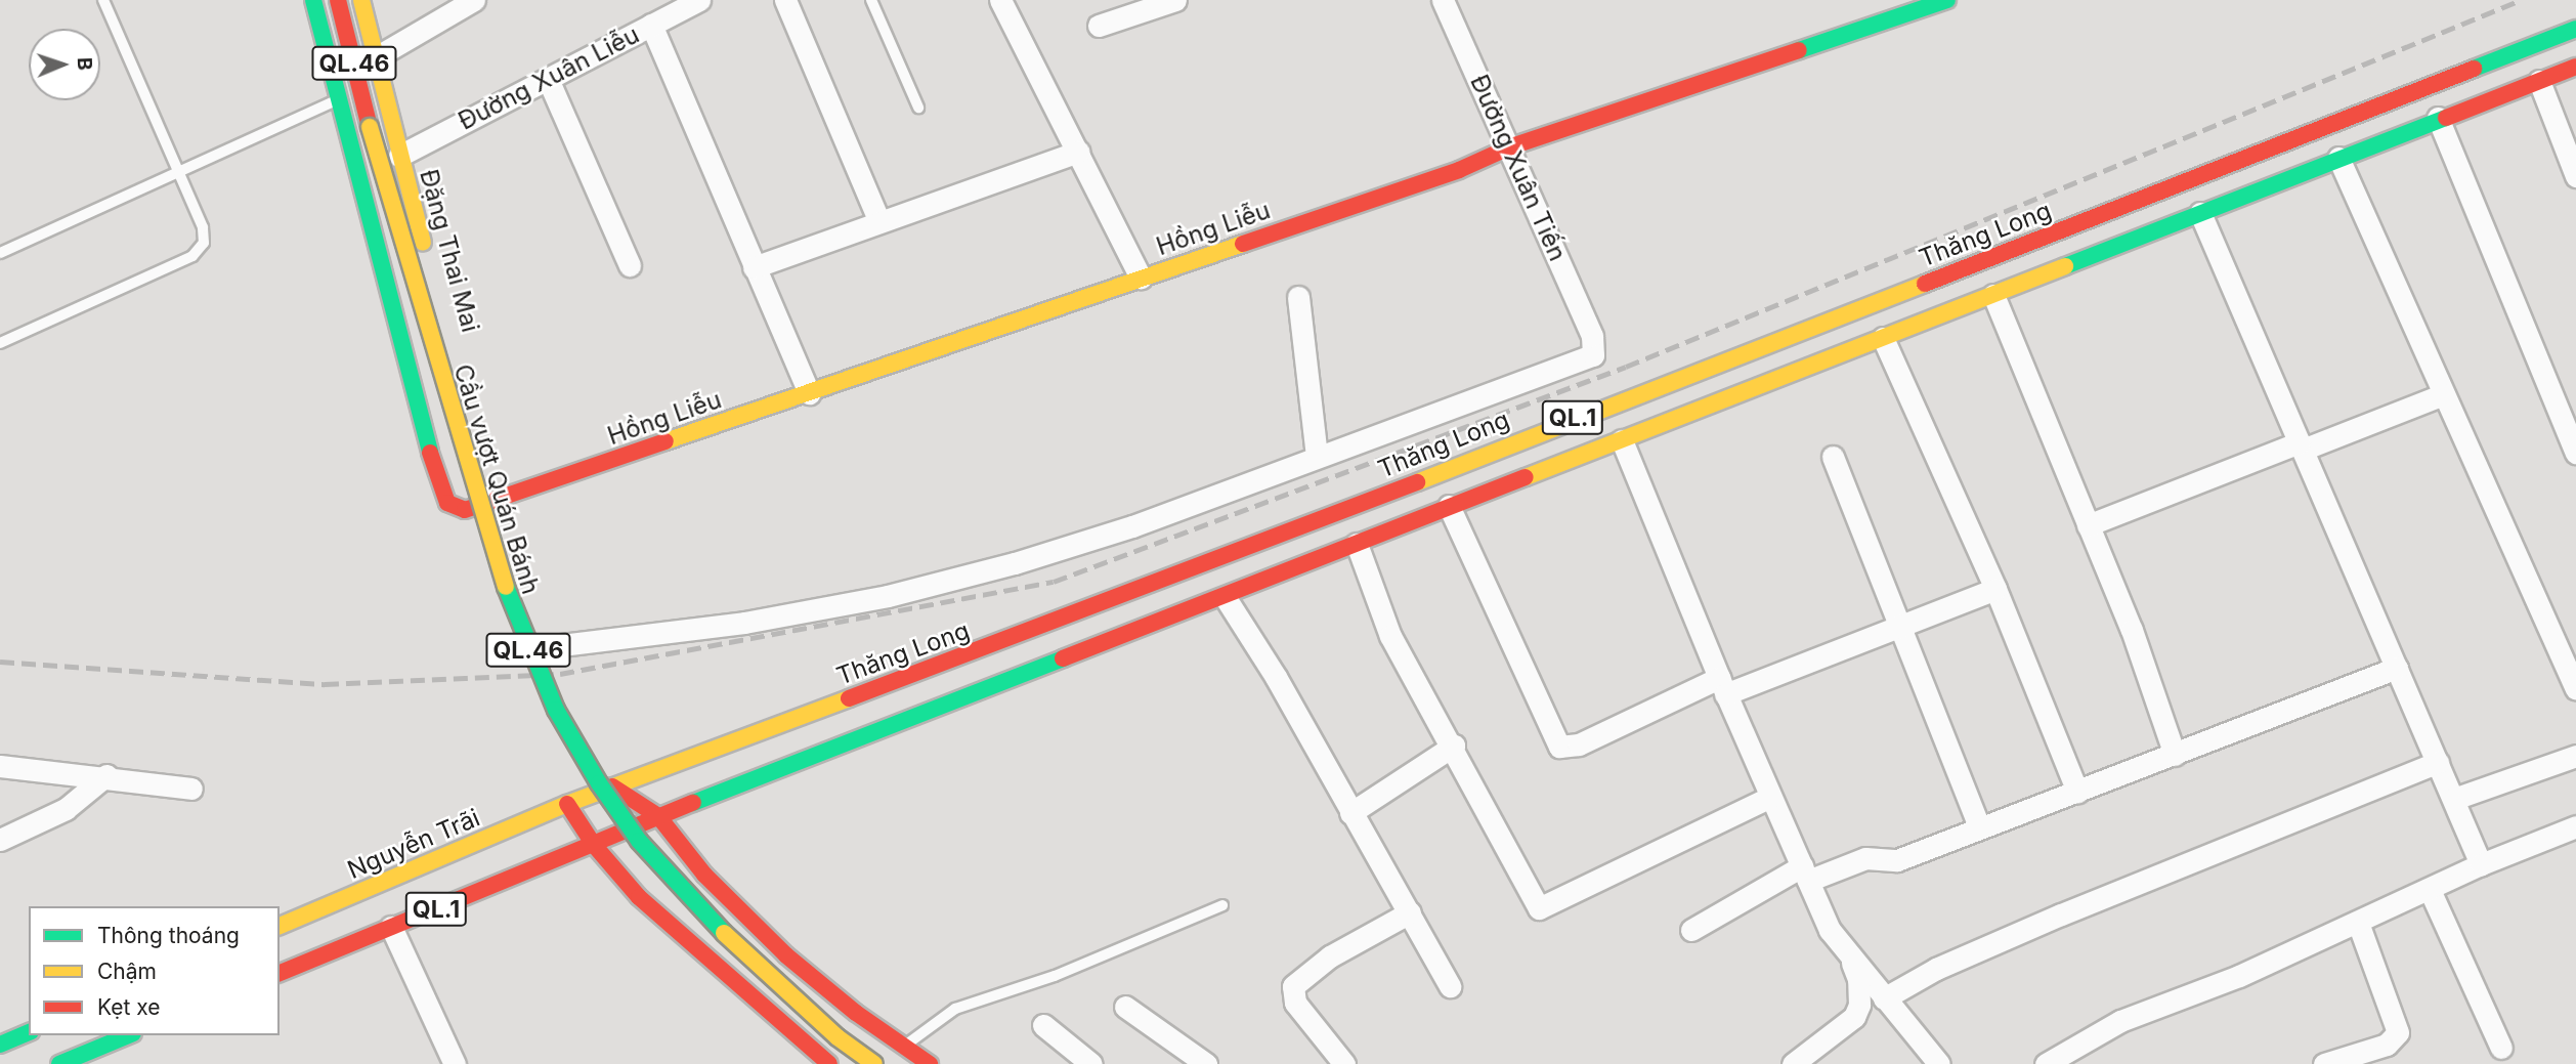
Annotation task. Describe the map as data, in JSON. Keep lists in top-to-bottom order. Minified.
{"streets":{"main road":["QL.46","Hồng Liễu","Thăng Long","Đặng Thai Mai","QL.1","Cầu vượt Quán Bánh","Nguyễn Trãi"],"street":["Đường Xuân Liễu","Đường Xuân Tiến"]},"crossings":[["Đường Xuân Liễu","Đặng Thai Mai"],["Đường Xuân Tiến","Hồng Liễu"],["Hồng Liễu","Đặng Thai Mai"],["Thăng Long","Nguyễn Trãi"]],"legend":["Thông thoáng","Chậm","Kẹt xe"],"north":"right"}
